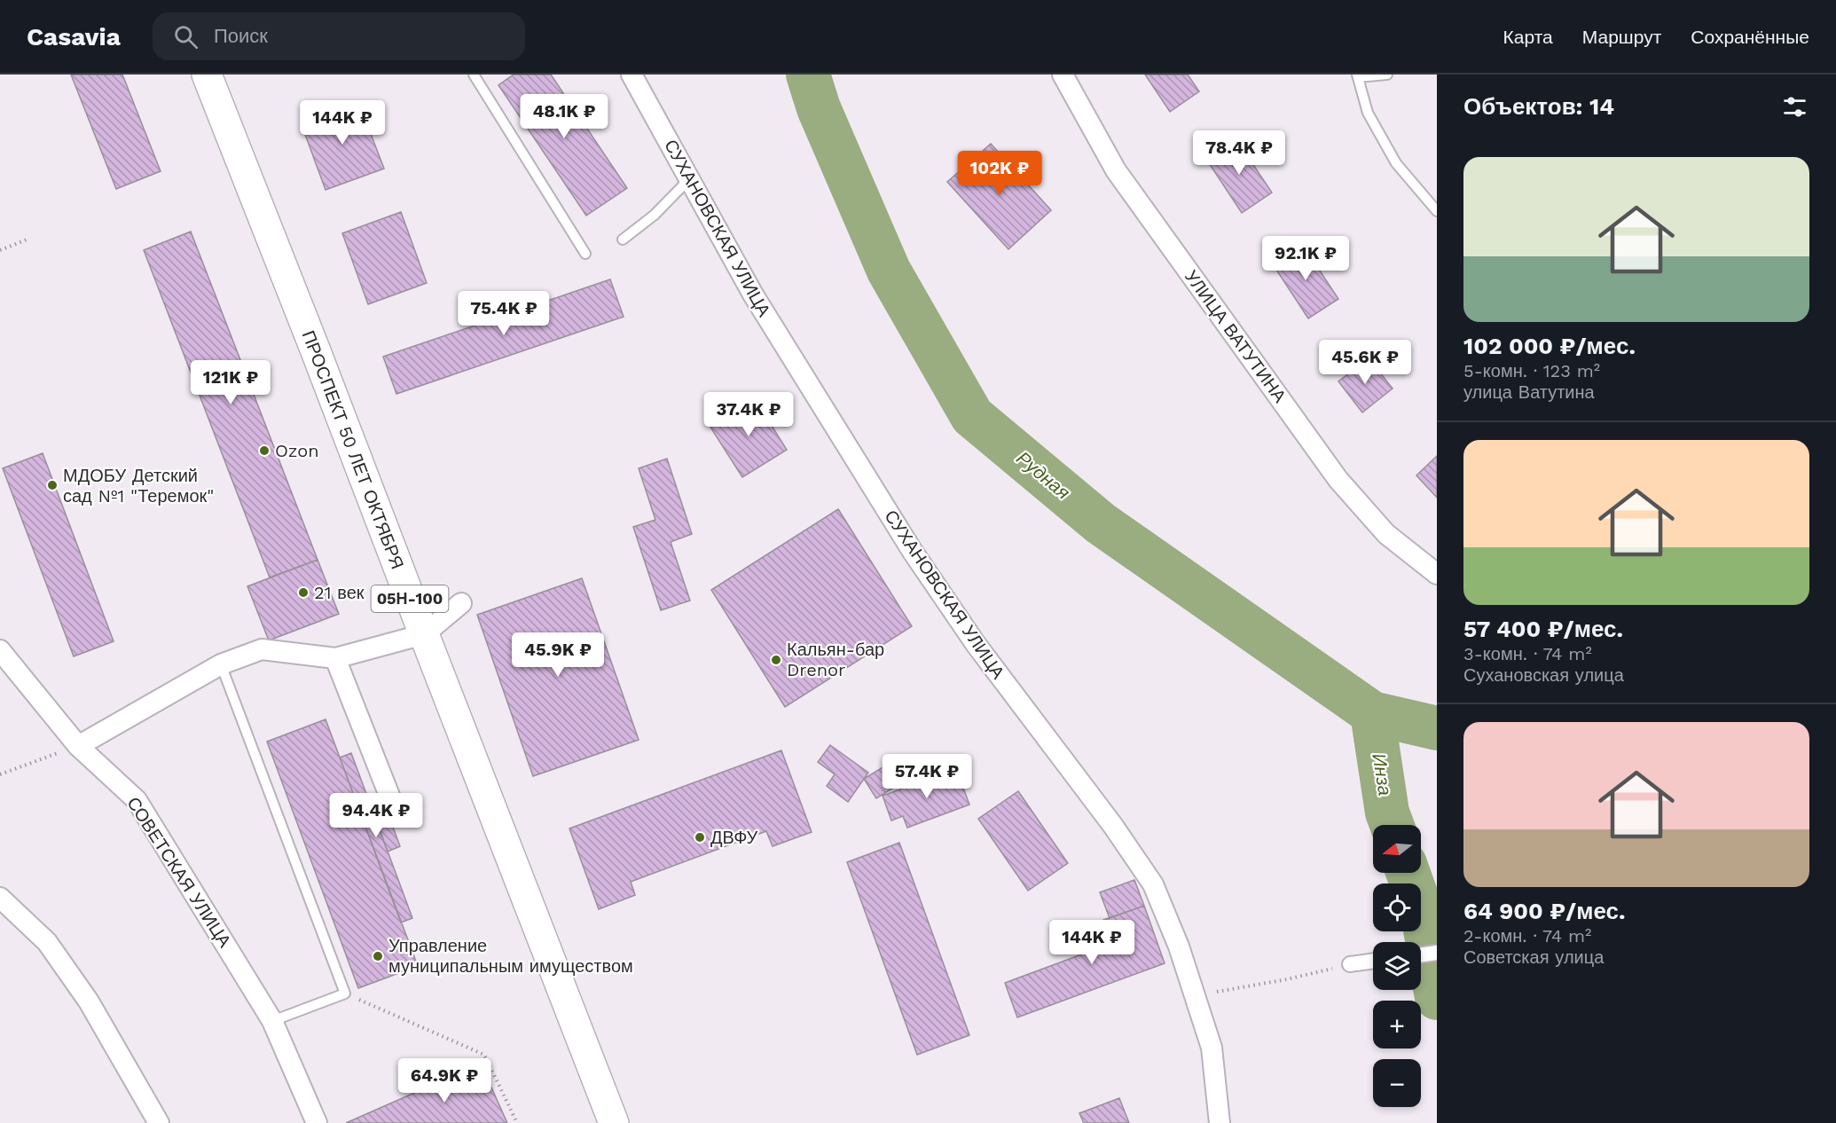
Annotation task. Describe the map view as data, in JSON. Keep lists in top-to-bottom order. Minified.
{"streets":{"main road":["ПРОСПЕКТ 50 ЛЕТ ОКТЯБРЯ","05Н-100"],"street":["СУХАНОВСКАЯ УЛИЦА","УЛИЦА ВАТУТИНА","СОВЕТСКАЯ УЛИЦА"]},"water":["Рудная","Инза"],"places":["Ozon","МДОБУ Детский сад №1 \"Теремок\"","21 век","Кальян-бар Drenor","ДВФУ","Управление муниципальным имуществом"],"north":"left","page":{"header":"Casavia","search":"Поиск","nav":["Карта","Маршрут","Сохранённые"],"heading":"Объектов: 14","price":["48.1K ₽","144K ₽","78.4K ₽","102K ₽","92.1K ₽","75.4K ₽","45.6K ₽","121K ₽","37.4K ₽","45.9K ₽","57.4K ₽","94.4K ₽","144K ₽","64.9K ₽"],"list":[{"name":"102 000 ₽/мес.","note":"5-комн. · 123 m² · улица Ватутина"},{"name":"57 400 ₽/мес.","note":"3-комн. · 74 m² · Сухановская улица"},{"name":"64 900 ₽/мес.","note":"2-комн. · 74 m² · Советская улица"}],"map_buttons":["+","−"]}}
